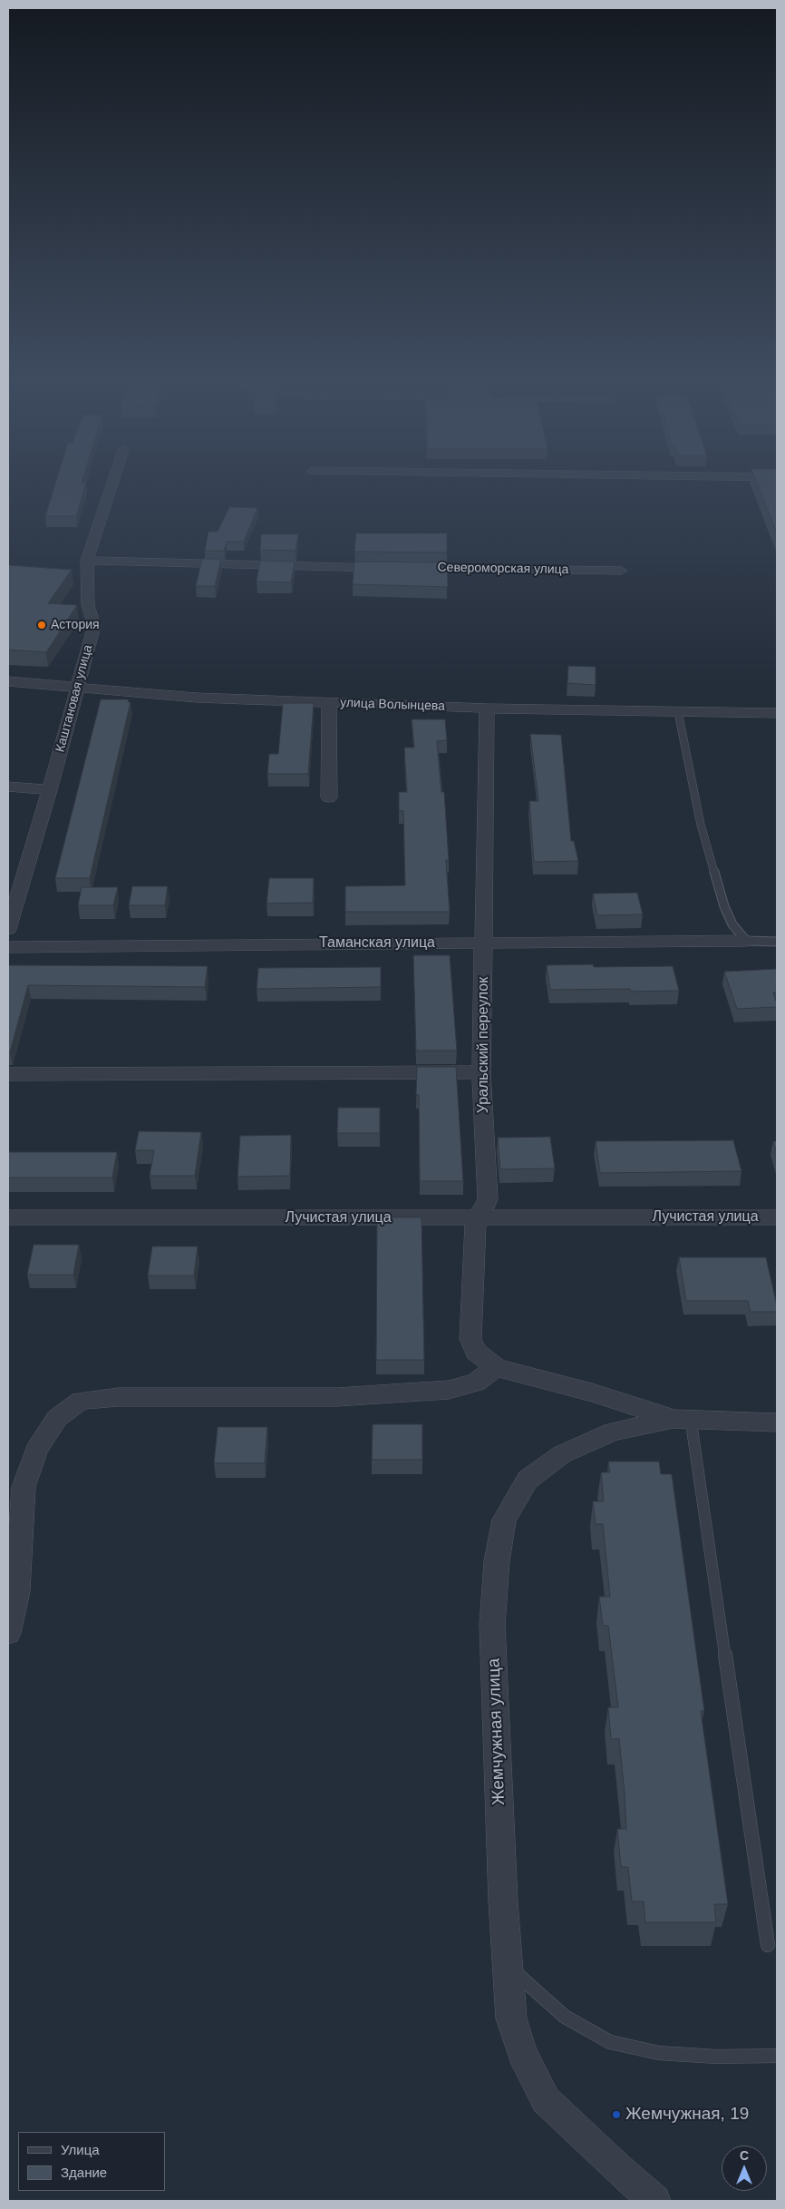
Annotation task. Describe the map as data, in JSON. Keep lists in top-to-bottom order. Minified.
{"streets":{"street":["Североморская улица","Каштановая улица","улица Волынцева","Таманская улица","Уральский переулок","Лучистая улица","Жемчужная улица"]},"crossings":[["Каштановая улица","улица Волынцева"],["улица Волынцева","Уральский переулок"],["Таманская улица","Уральский переулок"],["Уральский переулок","Лучистая улица"],["Уральский переулок","Жемчужная улица"]],"places":["Астория","Жемчужная, 19"],"legend":["Улица","Здание"],"north":"top"}
